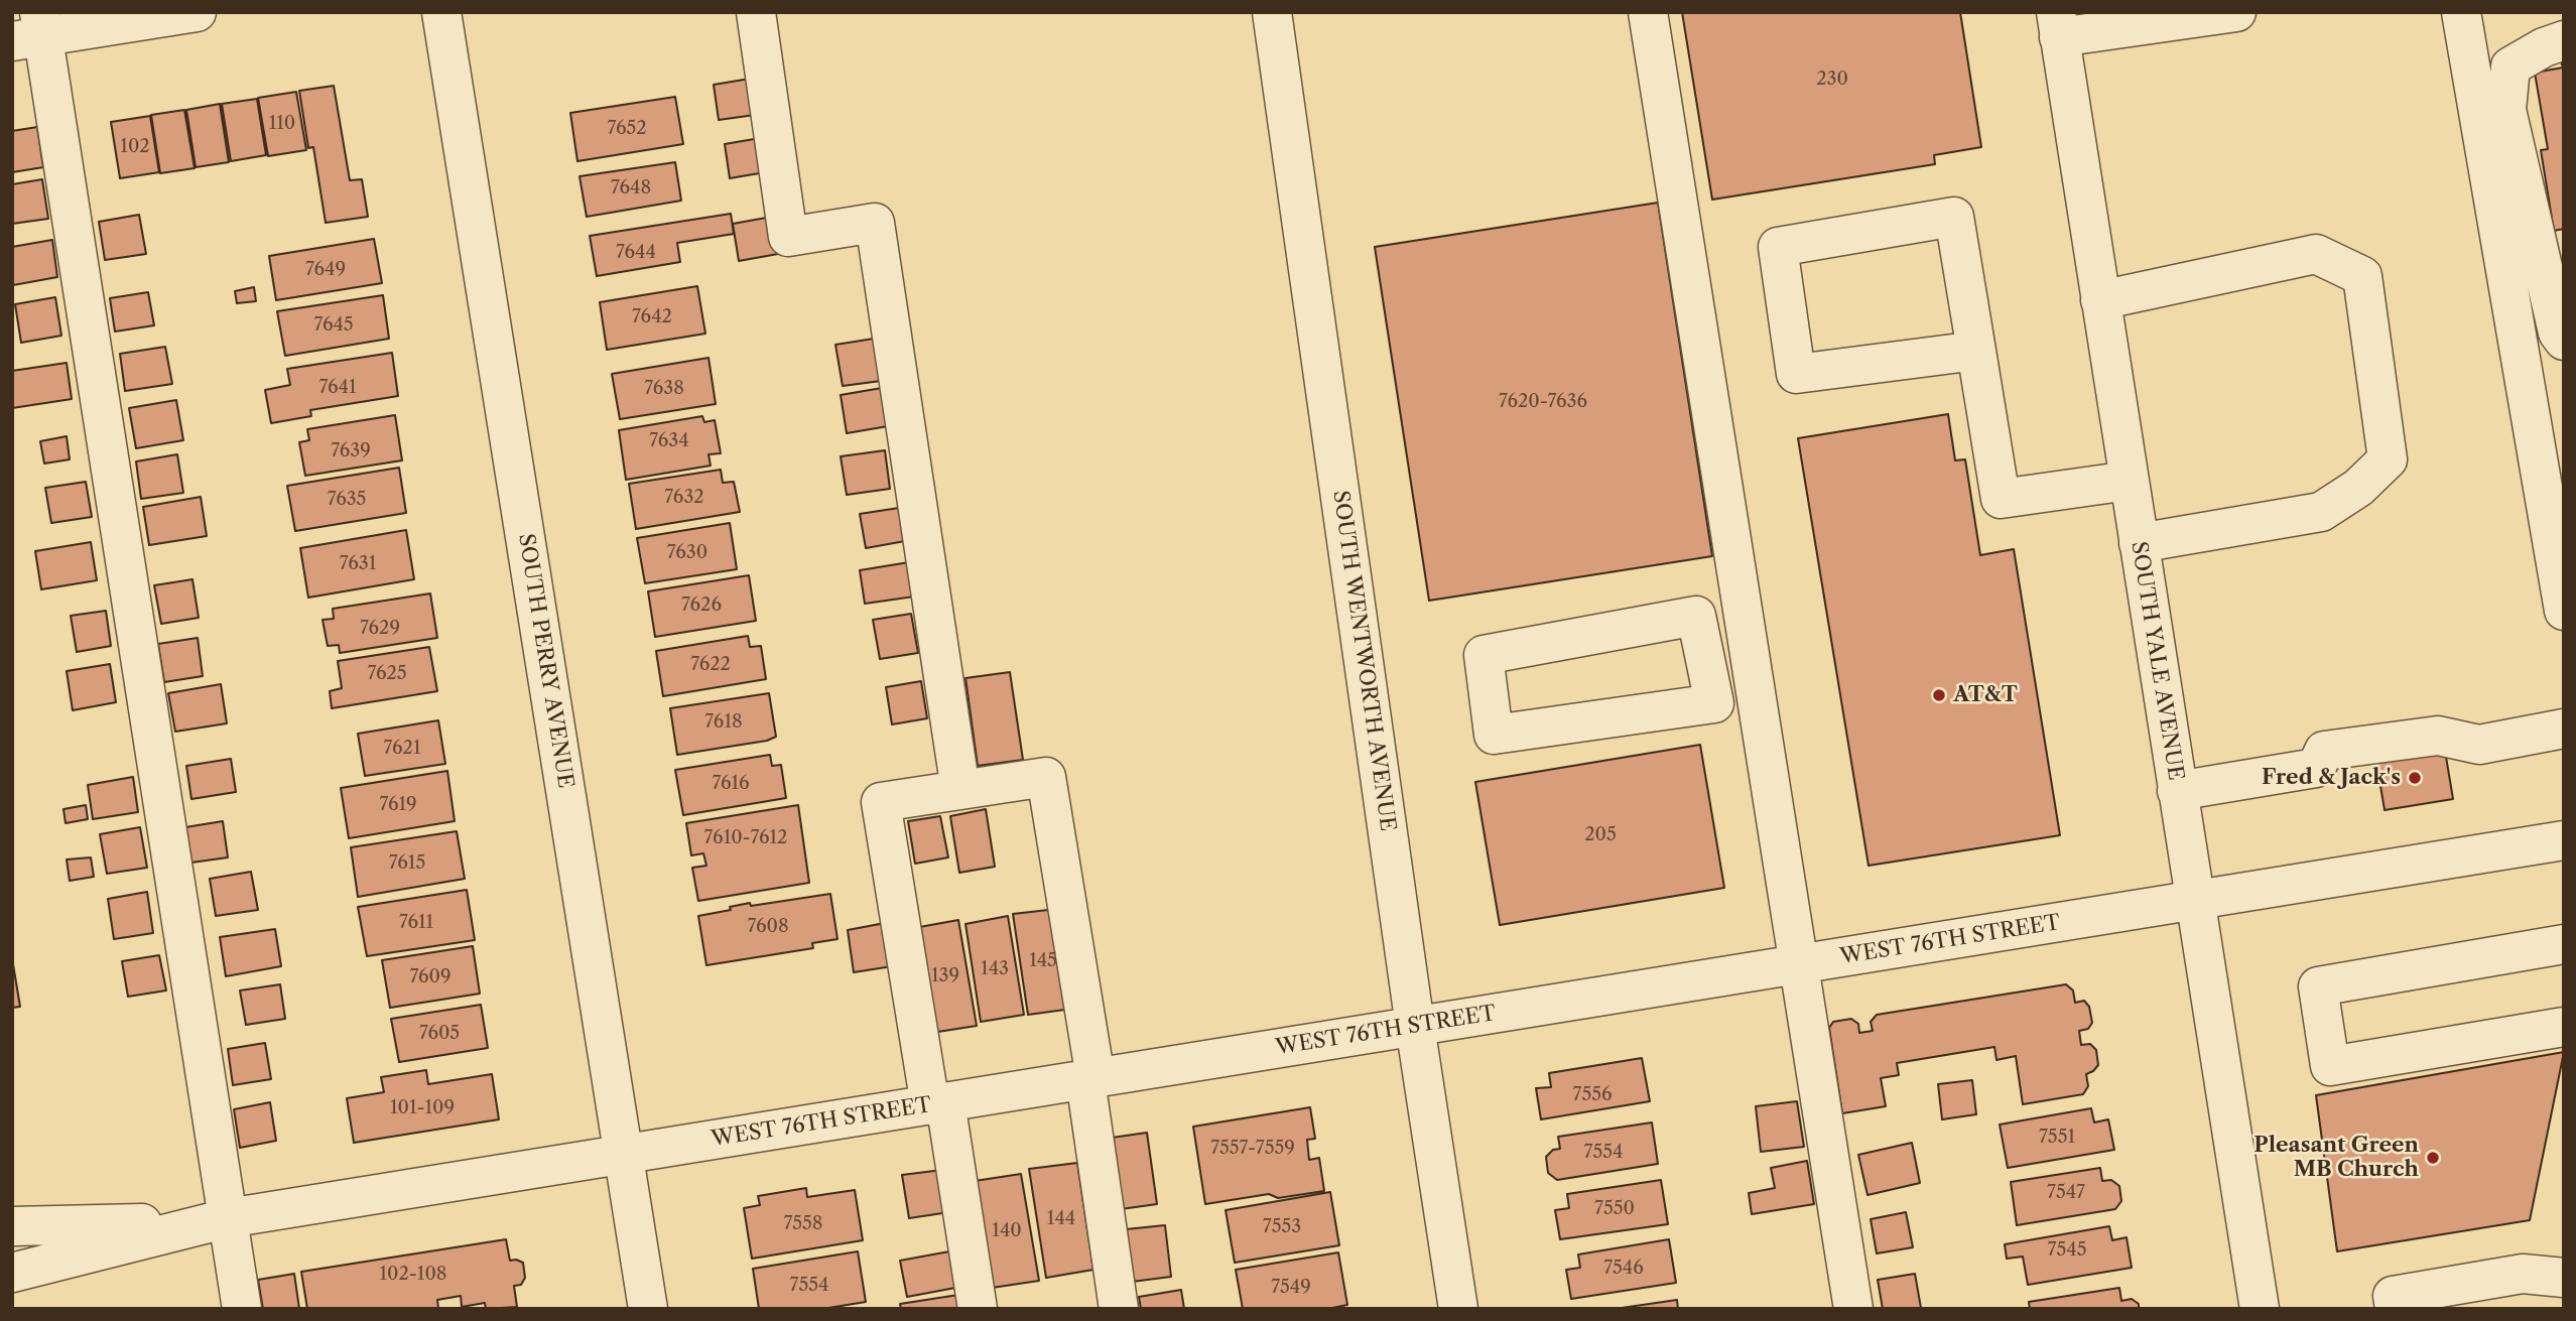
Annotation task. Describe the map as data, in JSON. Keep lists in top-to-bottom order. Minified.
{"streets":{"street":["SOUTH PERRY AVENUE","SOUTH WENTWORTH AVENUE","SOUTH YALE AVENUE","WEST 76TH STREET"]},"crossings":[["SOUTH PERRY AVENUE","WEST 76TH STREET"],["SOUTH WENTWORTH AVENUE","WEST 76TH STREET"],["SOUTH YALE AVENUE","WEST 76TH STREET"]],"places":["AT&T","Fred & Jack's","Pleasant Green MB Church"],"house_numbers":["230","110","7652","102","7648","7644","7649","7642","7645","7641","7638","7620-7636","7634","7639","7632","7635","7630","7631","7626","7629","7622","7625","7618","7621","7616","7619","205","7610-7612","7615","7611","7608","145","143","139","7609","7605","7556","101-109","7551","7557-7559","7554","7547","7550","144","7558","7553","140","7545","7546","102-108","7554","7549"]}
